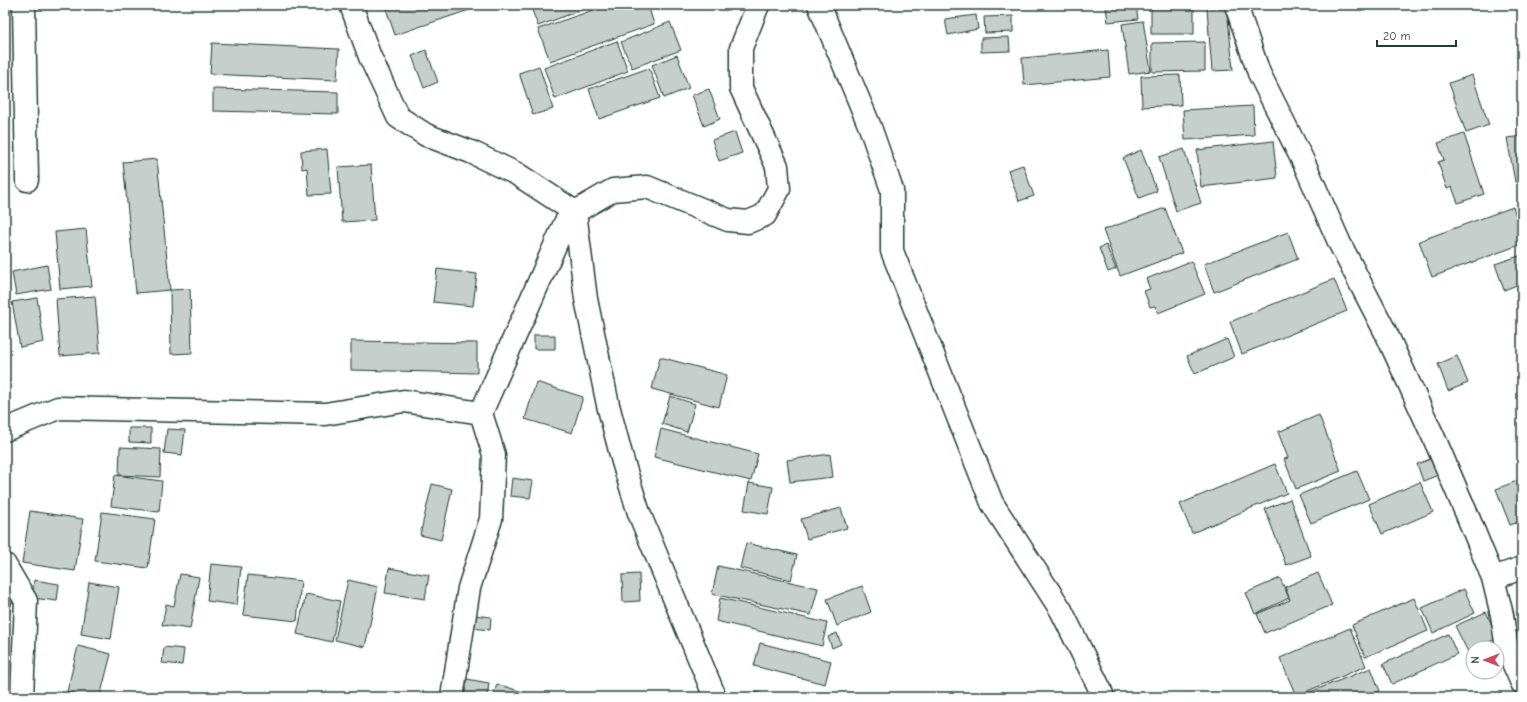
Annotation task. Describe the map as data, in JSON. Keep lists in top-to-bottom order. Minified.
{"scale_bar":"20 m","north":"left"}
